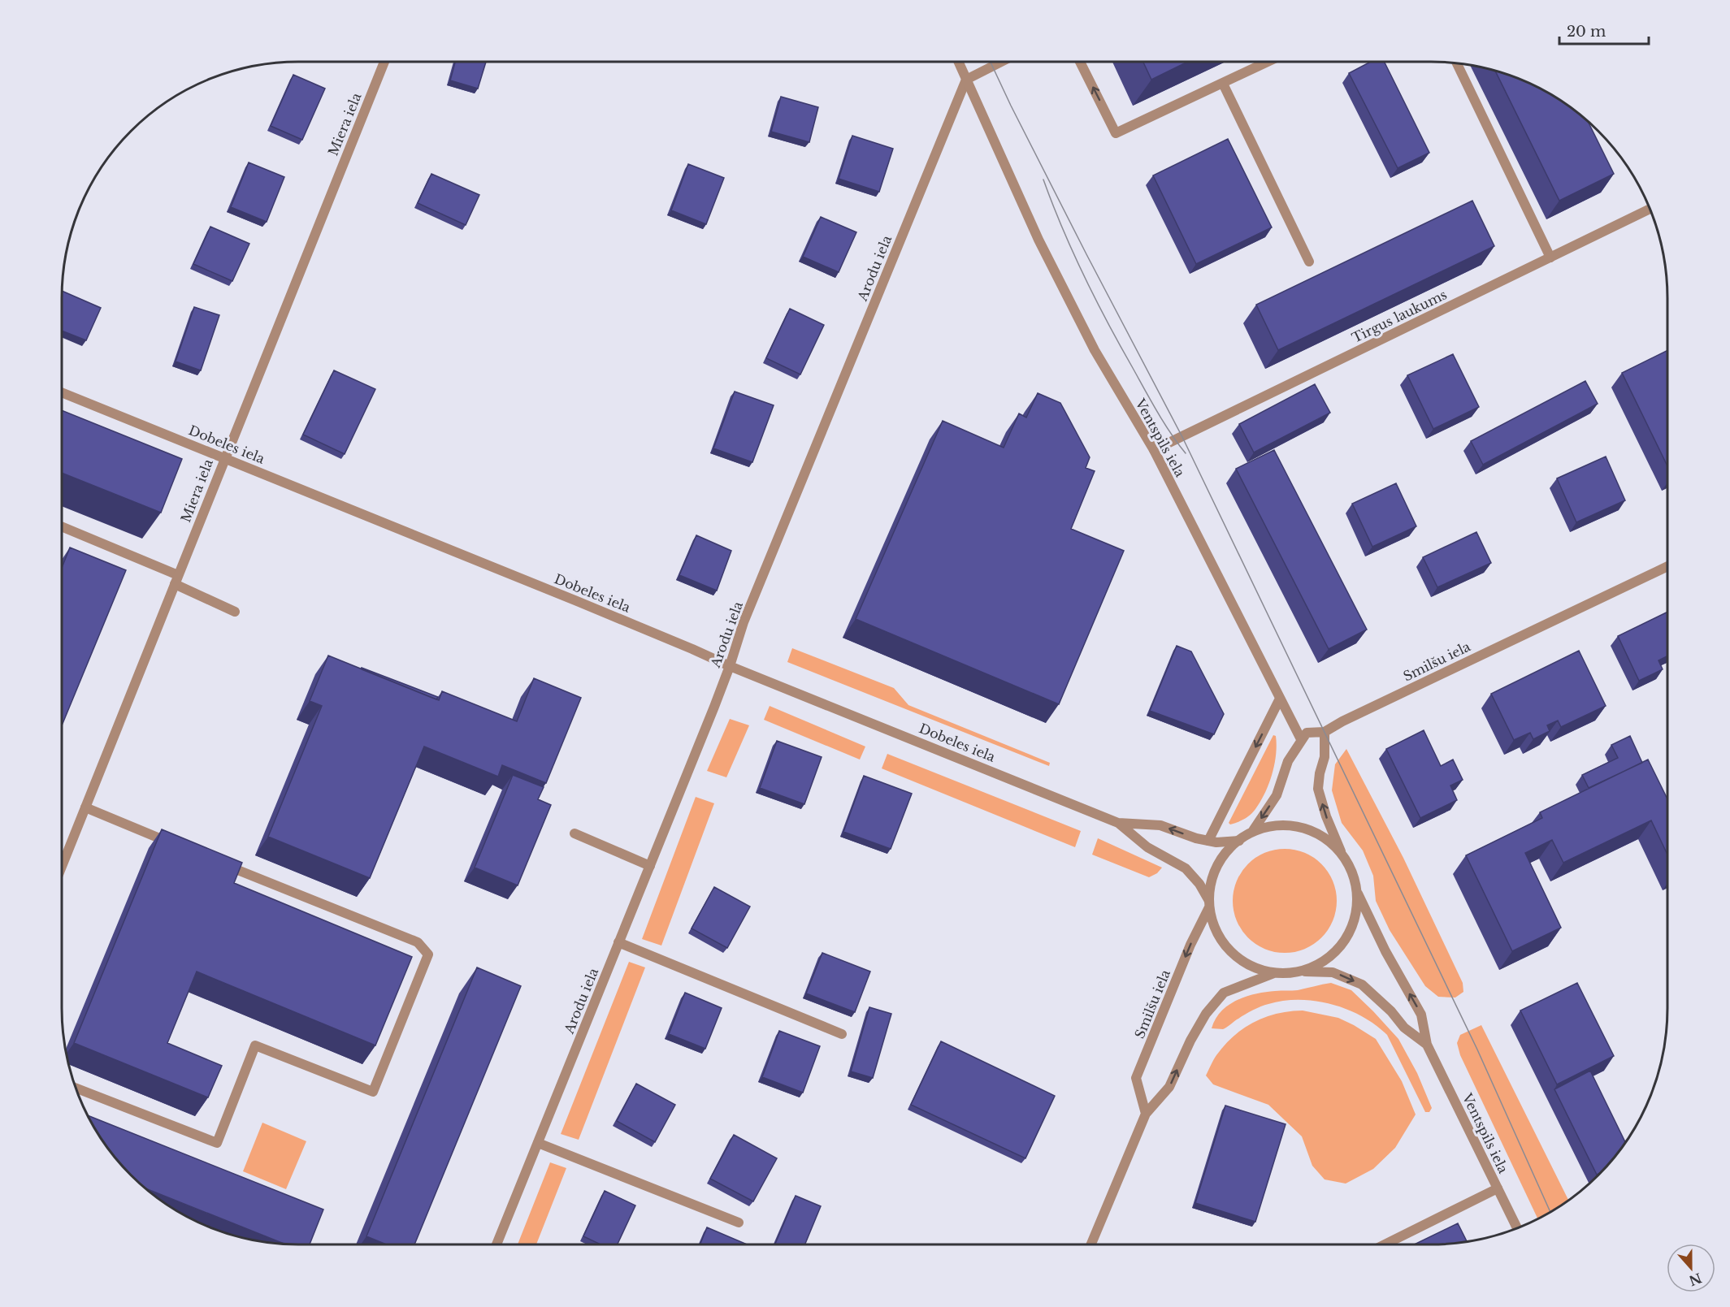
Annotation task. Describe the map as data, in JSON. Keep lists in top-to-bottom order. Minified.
{"streets":{"street":["Miera iela","Arodu iela","Tirgus laukums","Ventspils iela","Dobeles iela","Smilšu iela"]},"crossings":[["Miera iela","Dobeles iela"],["Arodu iela","Ventspils iela"],["Arodu iela","Dobeles iela"],["Tirgus laukums","Ventspils iela"],["Ventspils iela","Smilšu iela"]],"scale_bar":"20 m","north":"bottom"}
